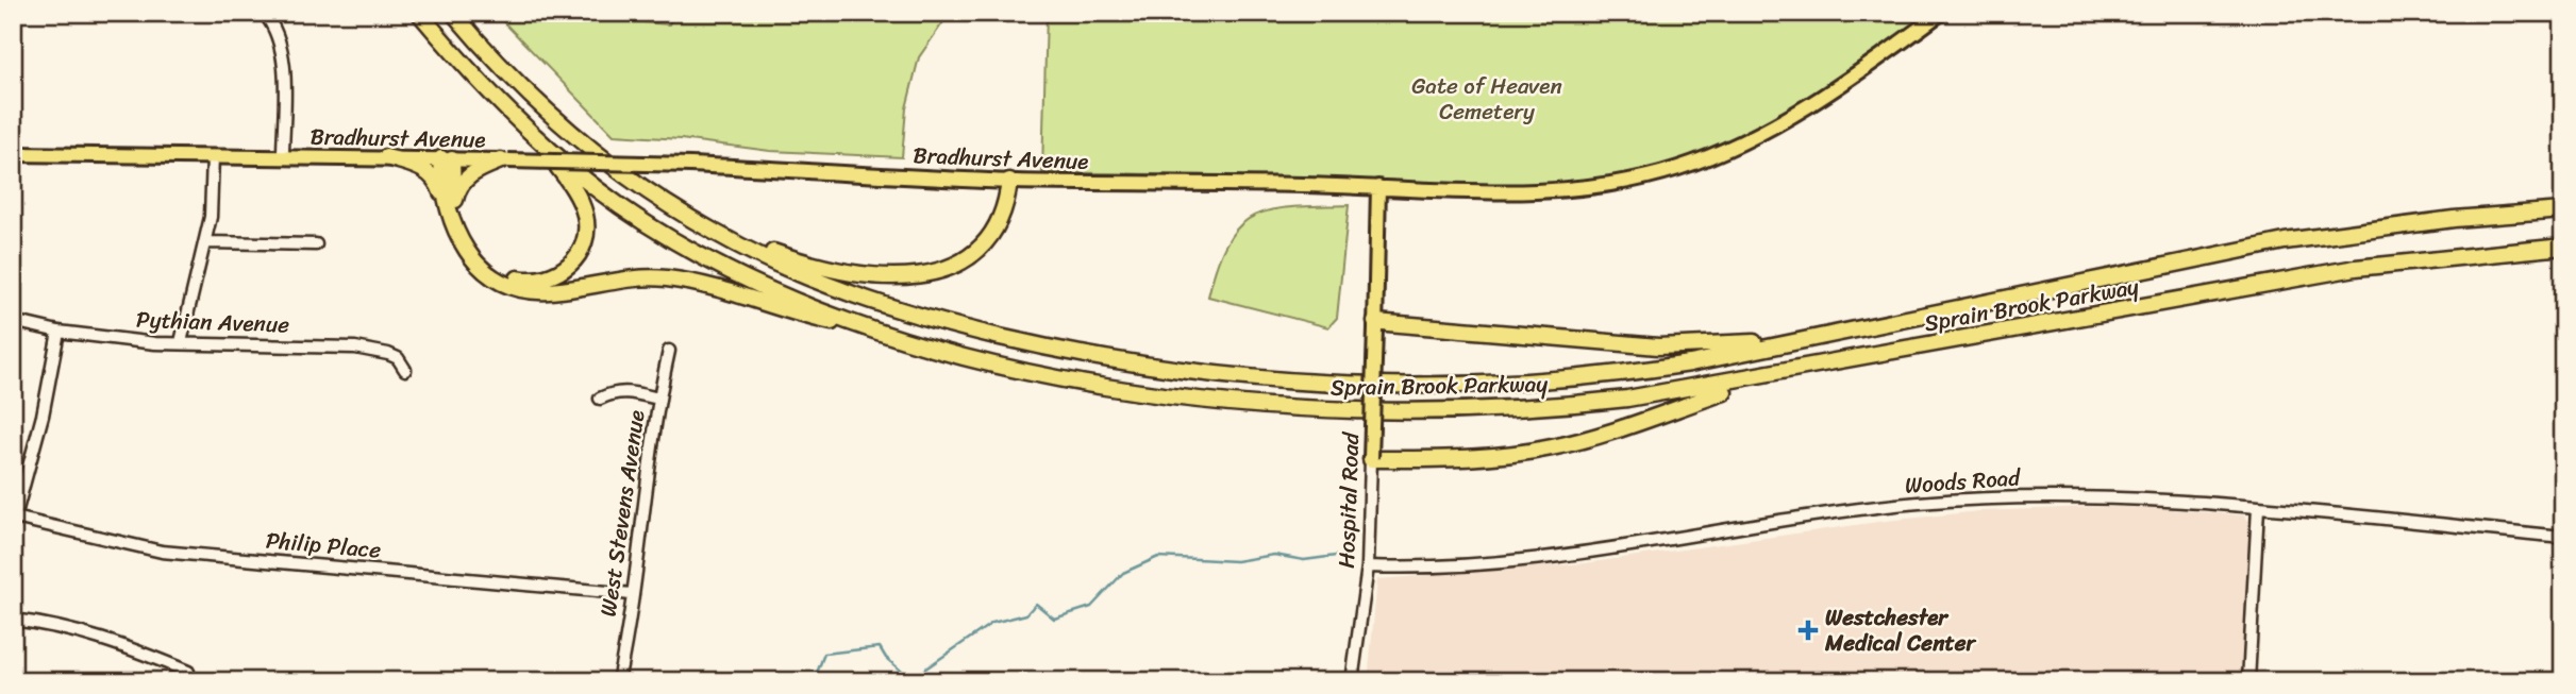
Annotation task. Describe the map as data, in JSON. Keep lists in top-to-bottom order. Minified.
{"streets":{"highway":["Sprain Brook Parkway"],"main road":["Bradhurst Avenue","Hospital Road"],"street":["Pythian Avenue","Woods Road","West Stevens Avenue","Philip Place"]},"crossings":[["Bradhurst Avenue","Hospital Road"],["Woods Road","Hospital Road"],["West Stevens Avenue","Philip Place"]],"parks":["Gate of Heaven Cemetery"],"places":{"health":["Westchester Medical Center"]}}
